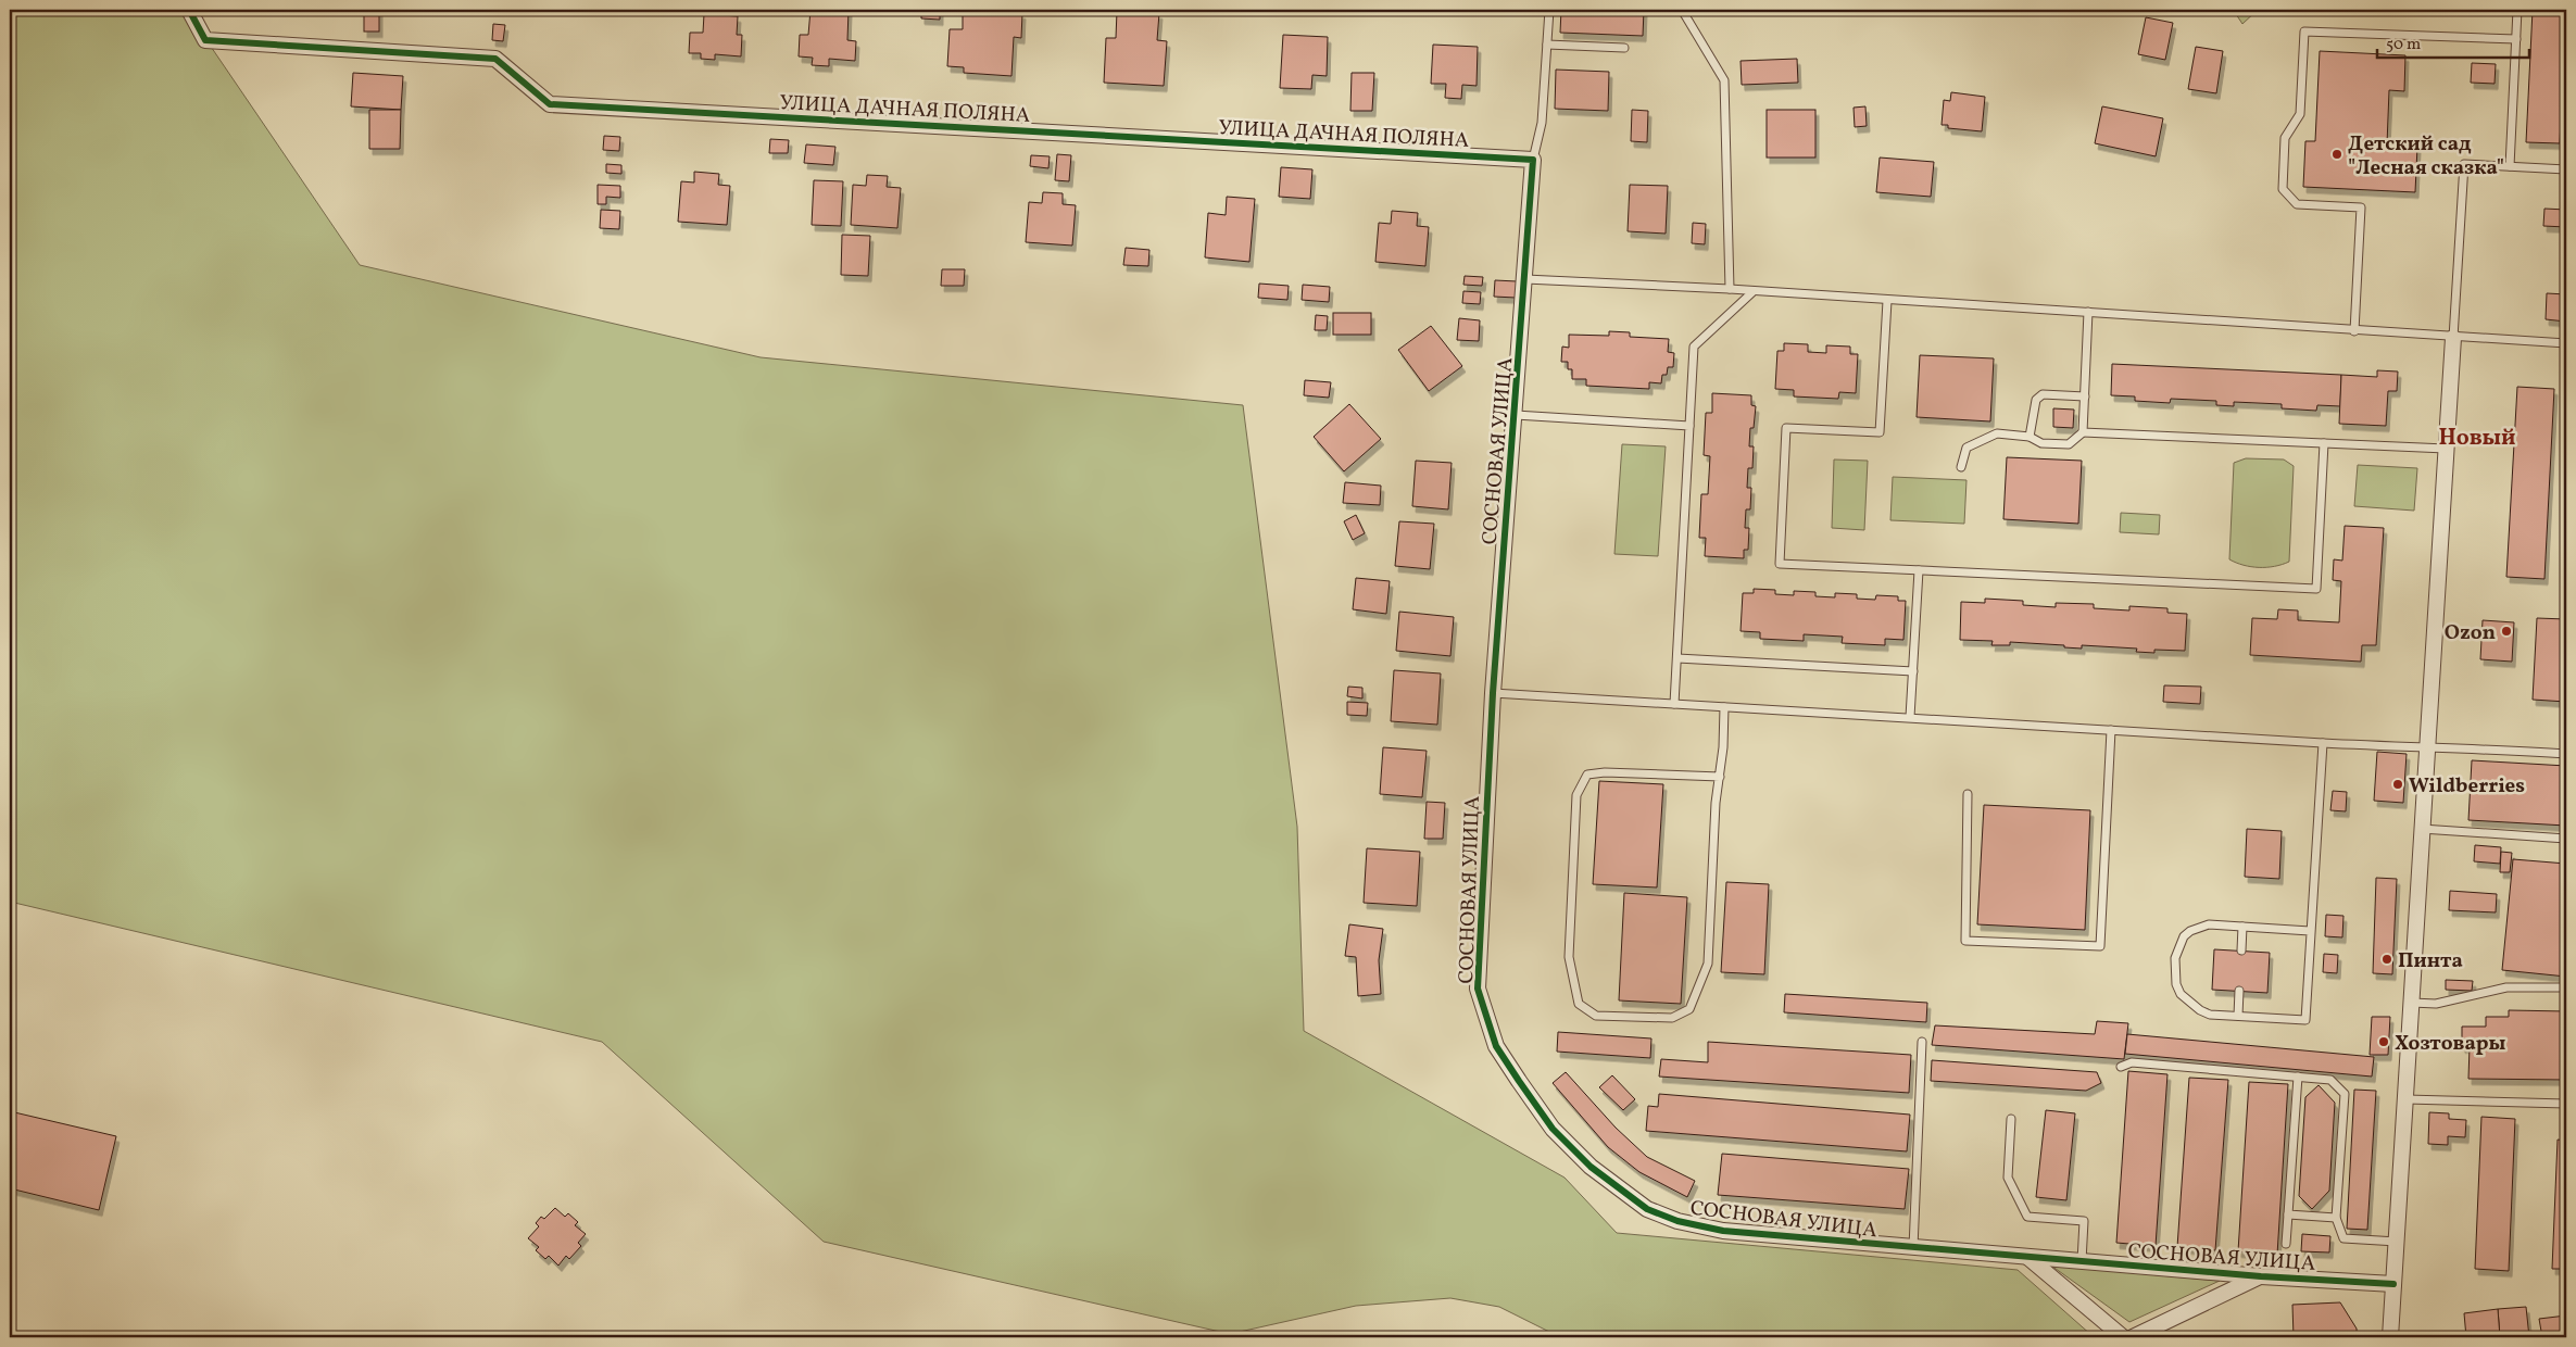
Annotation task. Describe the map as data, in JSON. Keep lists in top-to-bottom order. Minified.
{"streets":{"street":["УЛИЦА ДАЧНАЯ ПОЛЯНА","СОСНОВАЯ УЛИЦА"]},"districts":["Новый"],"places":["Детский сад \"Лесная сказка\"","Ozon","Wildberries","Пинта","Хозтовары"],"scale_bar":"50 m"}
